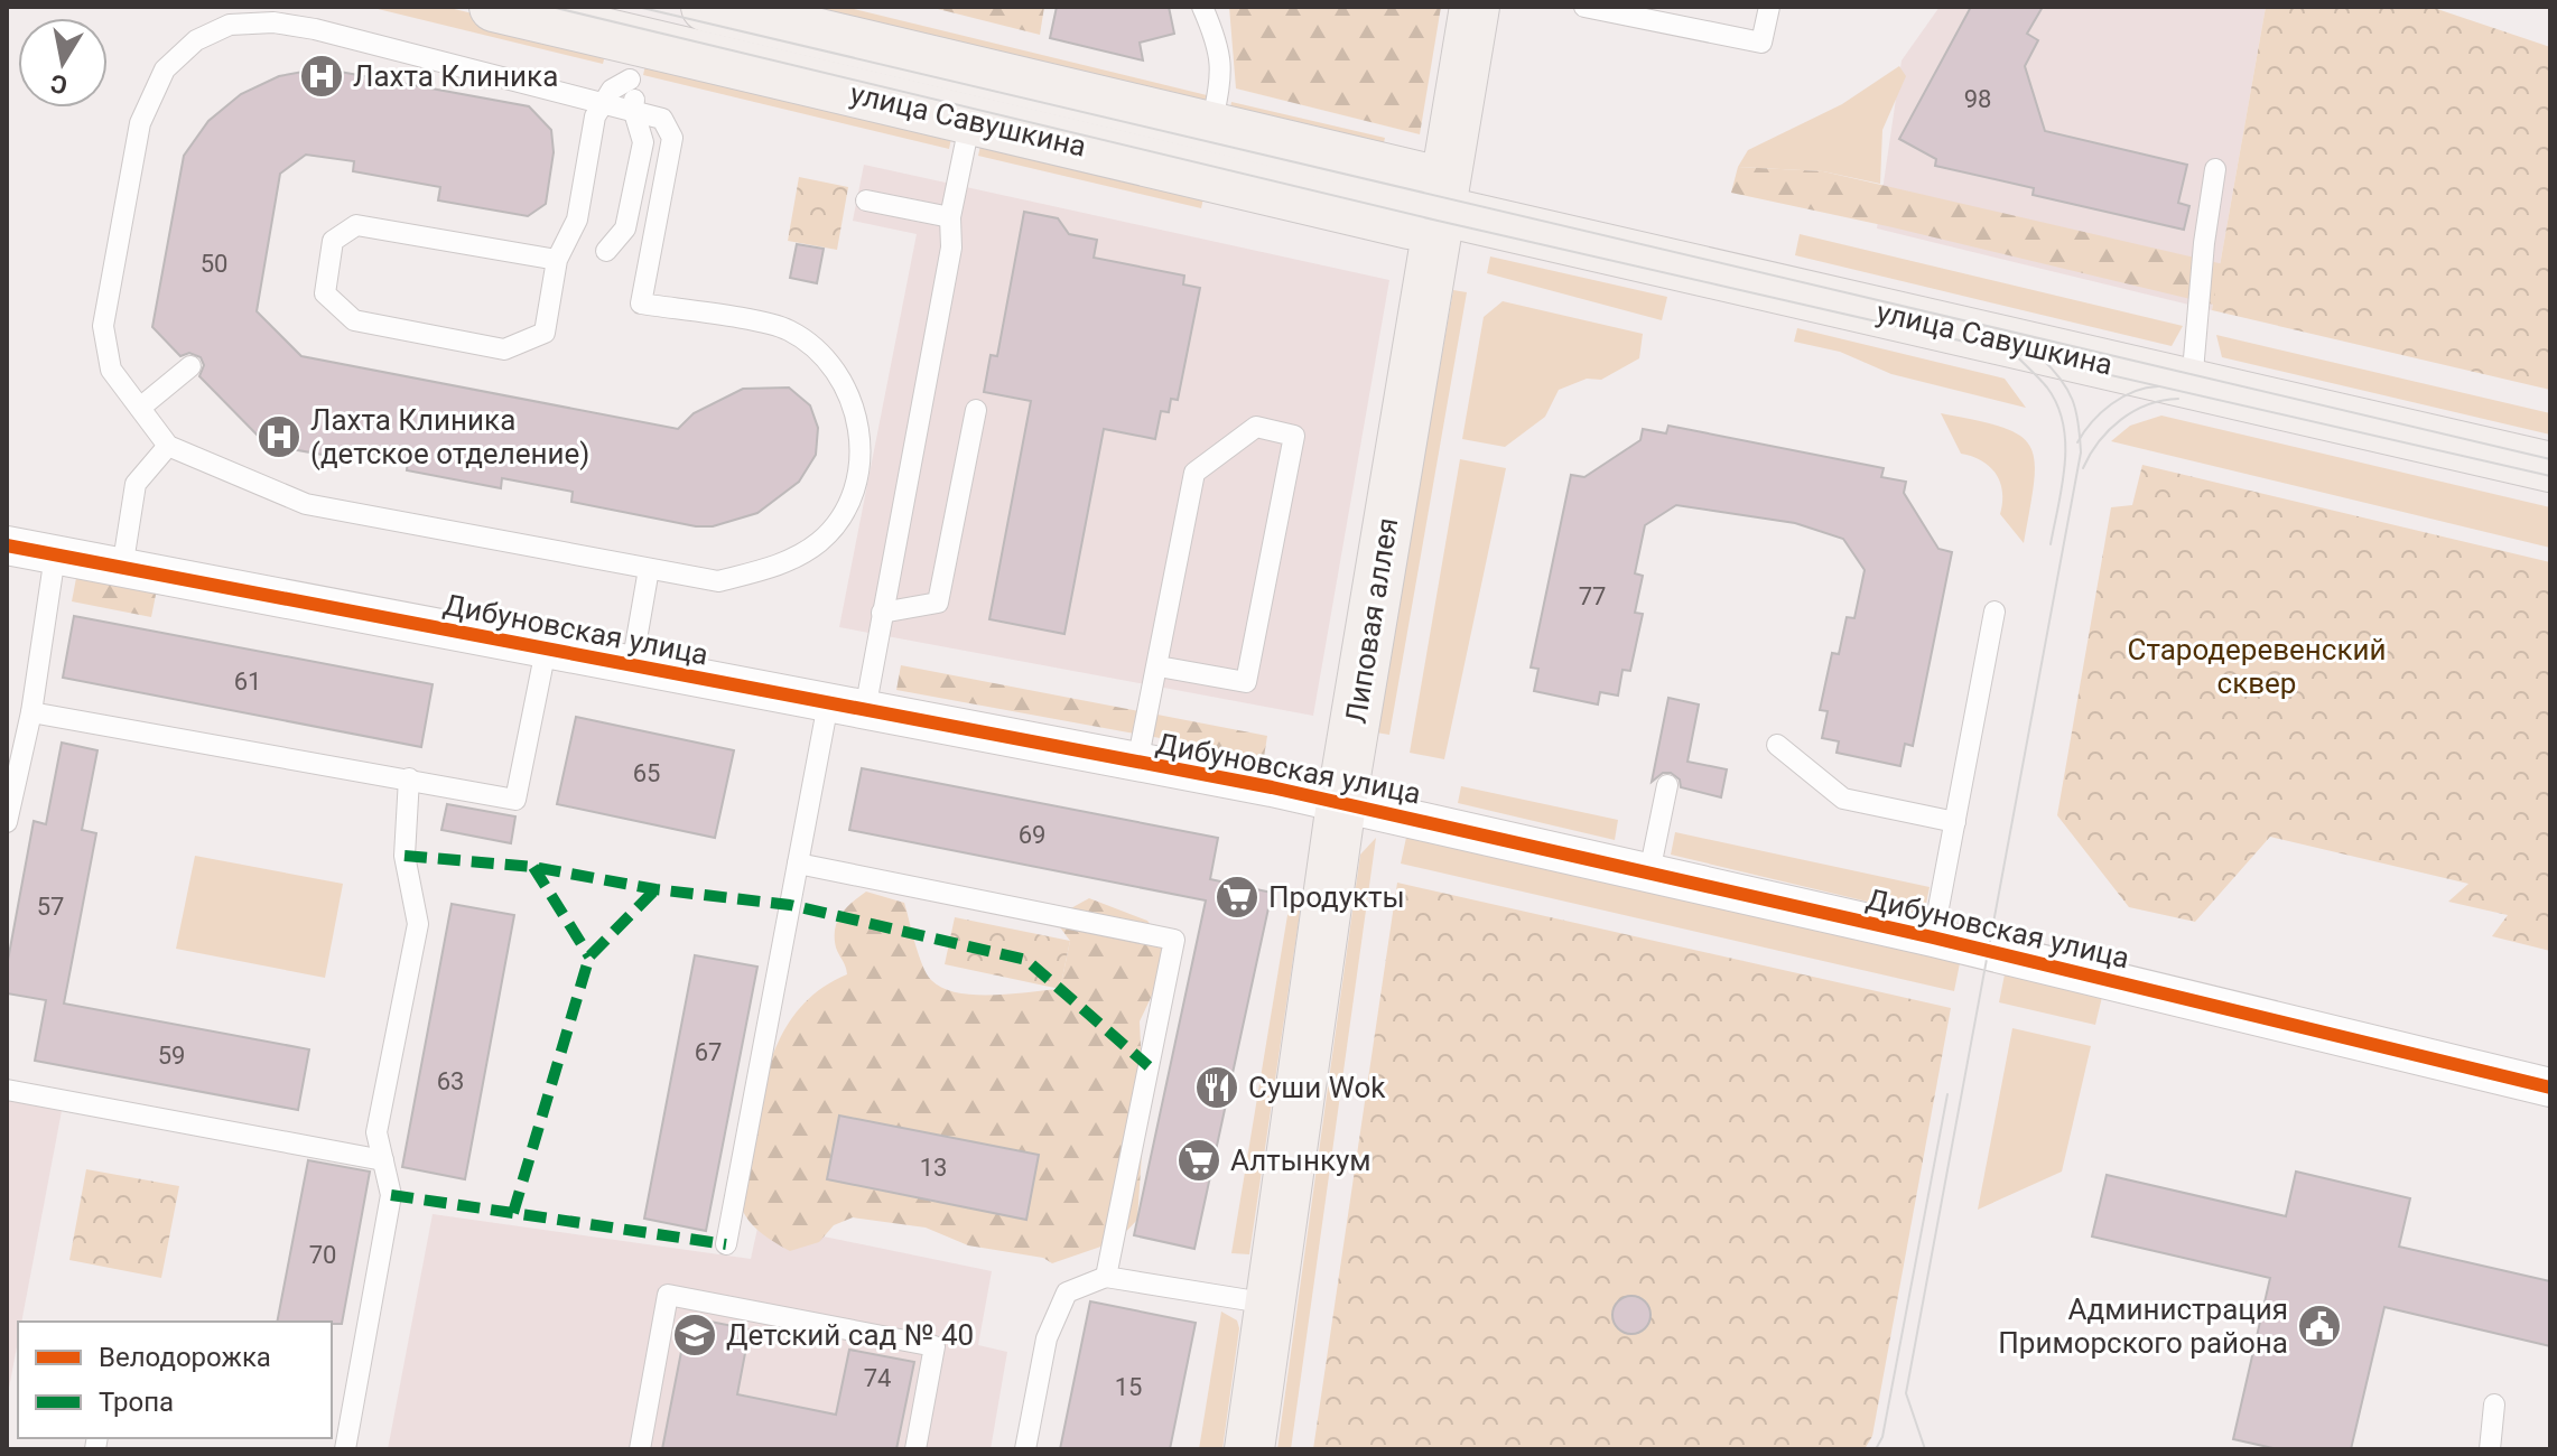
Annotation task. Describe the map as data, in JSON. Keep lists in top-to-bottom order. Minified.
{"streets":{"main road":["улица Савушкина","Липовая аллея"],"street":["Дибуновская улица"]},"crossings":[["улица Савушкина","Липовая аллея"],["Липовая аллея","Дибуновская улица"]],"parks":["Стародеревенский сквер"],"places":{"hospital":["Лахта Клиника","Лахта Клиника (детское отделение)"],"supermarket":["Продукты","Алтынкум"],"restaurant":["Суши Wok"],"public building":["Администрация Приморского района"],"school or university":["Детский сад № 40"]},"house_numbers":["98","50","77","61","65","69","57","67","59","63","13","70","74","15"],"legend":["Велодорожка","Тропа"],"north":"bottom"}
